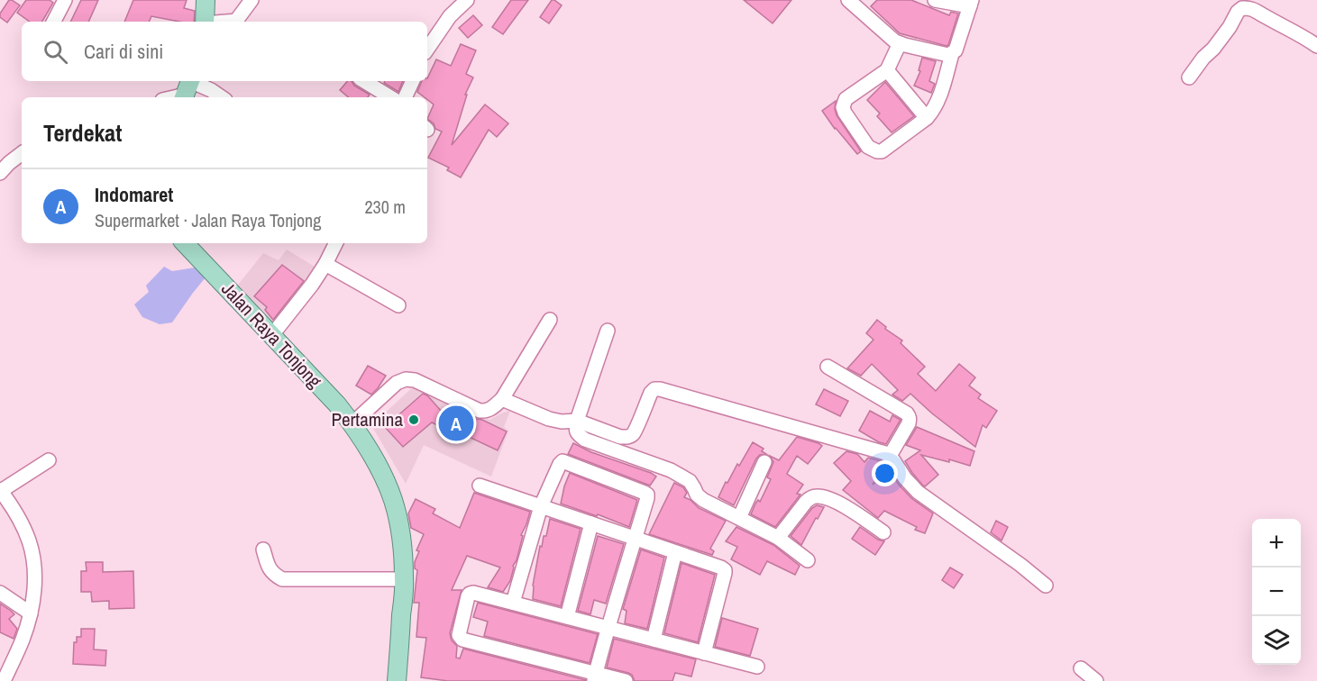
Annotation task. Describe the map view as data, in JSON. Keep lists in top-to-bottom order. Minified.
{"streets":{"main road":["Jalan Raya Tonjong"]},"places":["Pertamina"],"page":{"search":"Cari di sini","heading":"Terdekat","list":[{"mark":"A","name":"Indomaret","note":"Supermarket · Jalan Raya Tonjong","value":"230 m"}],"pins":"A","map_buttons":["+","−"]}}
